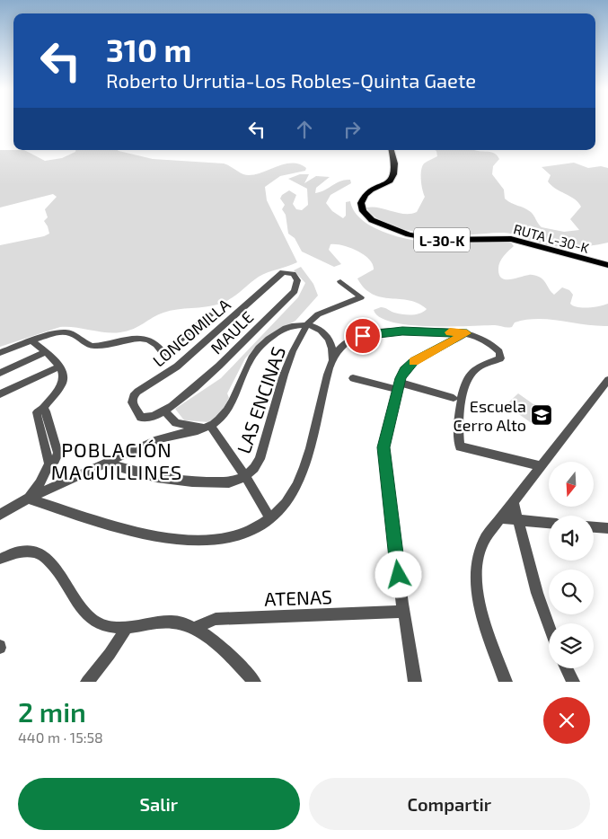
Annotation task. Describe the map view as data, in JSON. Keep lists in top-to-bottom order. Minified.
{"streets":{"main road":["RUTA L-30-K","L-30-K"],"street":["LONCOMILLA","MAULE","LAS ENCINAS","ATENAS"]},"crossings":[["LONCOMILLA","MAULE"]],"districts":["POBLACIÓN MAGUILLINES"],"places":{"school or university":["Escuela Cerro Alto"]},"north":"bottom","page":{"turn":["310 m","Roberto Urrutia-Los Robles-Quinta Gaete"],"heading":["2 min","440 m · 15:58"],"buttons":["Salir","Compartir"]}}
